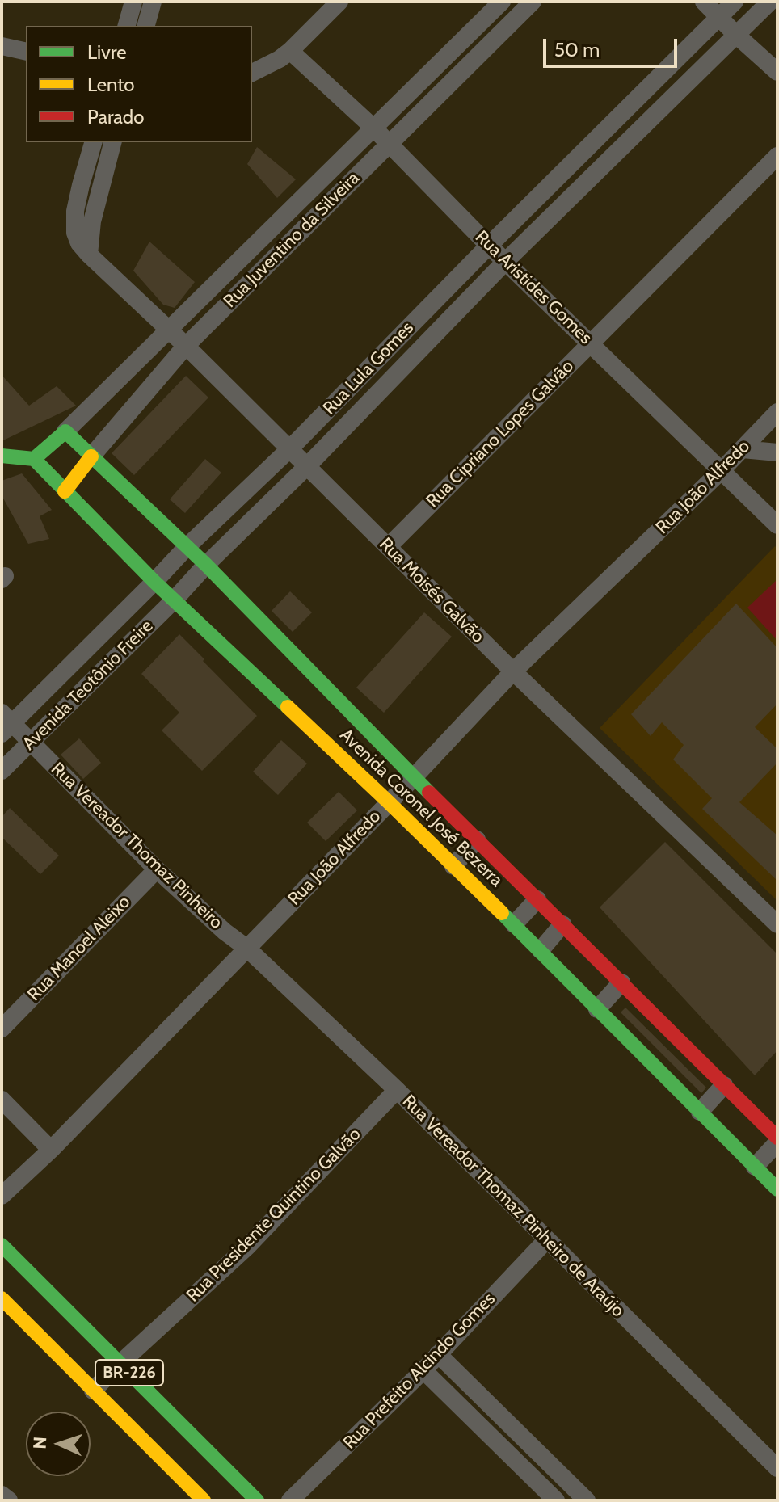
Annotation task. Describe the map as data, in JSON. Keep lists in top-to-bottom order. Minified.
{"streets":{"main road":["Rua Juventino da Silveira","Avenida Coronel José Bezerra","BR-226"],"street":["Rua Aristides Gomes","Rua Lula Gomes","Rua Cipriano Lopes Galvão","Rua João Alfredo","Rua Moisés Galvão","Avenida Teotônio Freire","Rua Vereador Thomaz Pinheiro","Rua Manoel Aleixo","Rua Vereador Thomaz Pinheiro de Araújo","Rua Presidente Quintino Galvão","Rua Prefeito Alcindo Gomes"]},"crossings":[["Rua Juventino da Silveira","Rua Aristides Gomes"],["Rua Juventino da Silveira","Rua Moisés Galvão"],["Rua Juventino da Silveira","Avenida Coronel José Bezerra"],["Rua Aristides Gomes","Rua Lula Gomes"],["Rua Aristides Gomes","Rua Cipriano Lopes Galvão"],["Rua Aristides Gomes","Rua João Alfredo"],["Rua Lula Gomes","Rua Moisés Galvão"],["Rua Lula Gomes","Avenida Teotônio Freire"],["Rua Lula Gomes","Avenida Coronel José Bezerra"],["Rua Lula Gomes","Rua Vereador Thomaz Pinheiro"],["Rua Cipriano Lopes Galvão","Rua Moisés Galvão"],["Rua João Alfredo","Rua Moisés Galvão"],["Rua João Alfredo","Avenida Coronel José Bezerra"],["Rua João Alfredo","Rua Vereador Thomaz Pinheiro"],["Rua João Alfredo","Rua Vereador Thomaz Pinheiro de Araújo"],["Avenida Teotônio Freire","Avenida Coronel José Bezerra"],["Avenida Teotônio Freire","Rua Vereador Thomaz Pinheiro"],["Rua Vereador Thomaz Pinheiro","Rua Manoel Aleixo"],["Rua Vereador Thomaz Pinheiro","Rua Vereador Thomaz Pinheiro de Araújo"],["Rua Vereador Thomaz Pinheiro de Araújo","Rua Presidente Quintino Galvão"],["Rua Vereador Thomaz Pinheiro de Araújo","Rua Prefeito Alcindo Gomes"],["Rua Presidente Quintino Galvão","BR-226"]],"legend":["Livre","Lento","Parado"],"scale_bar":"50 m","north":"left"}
